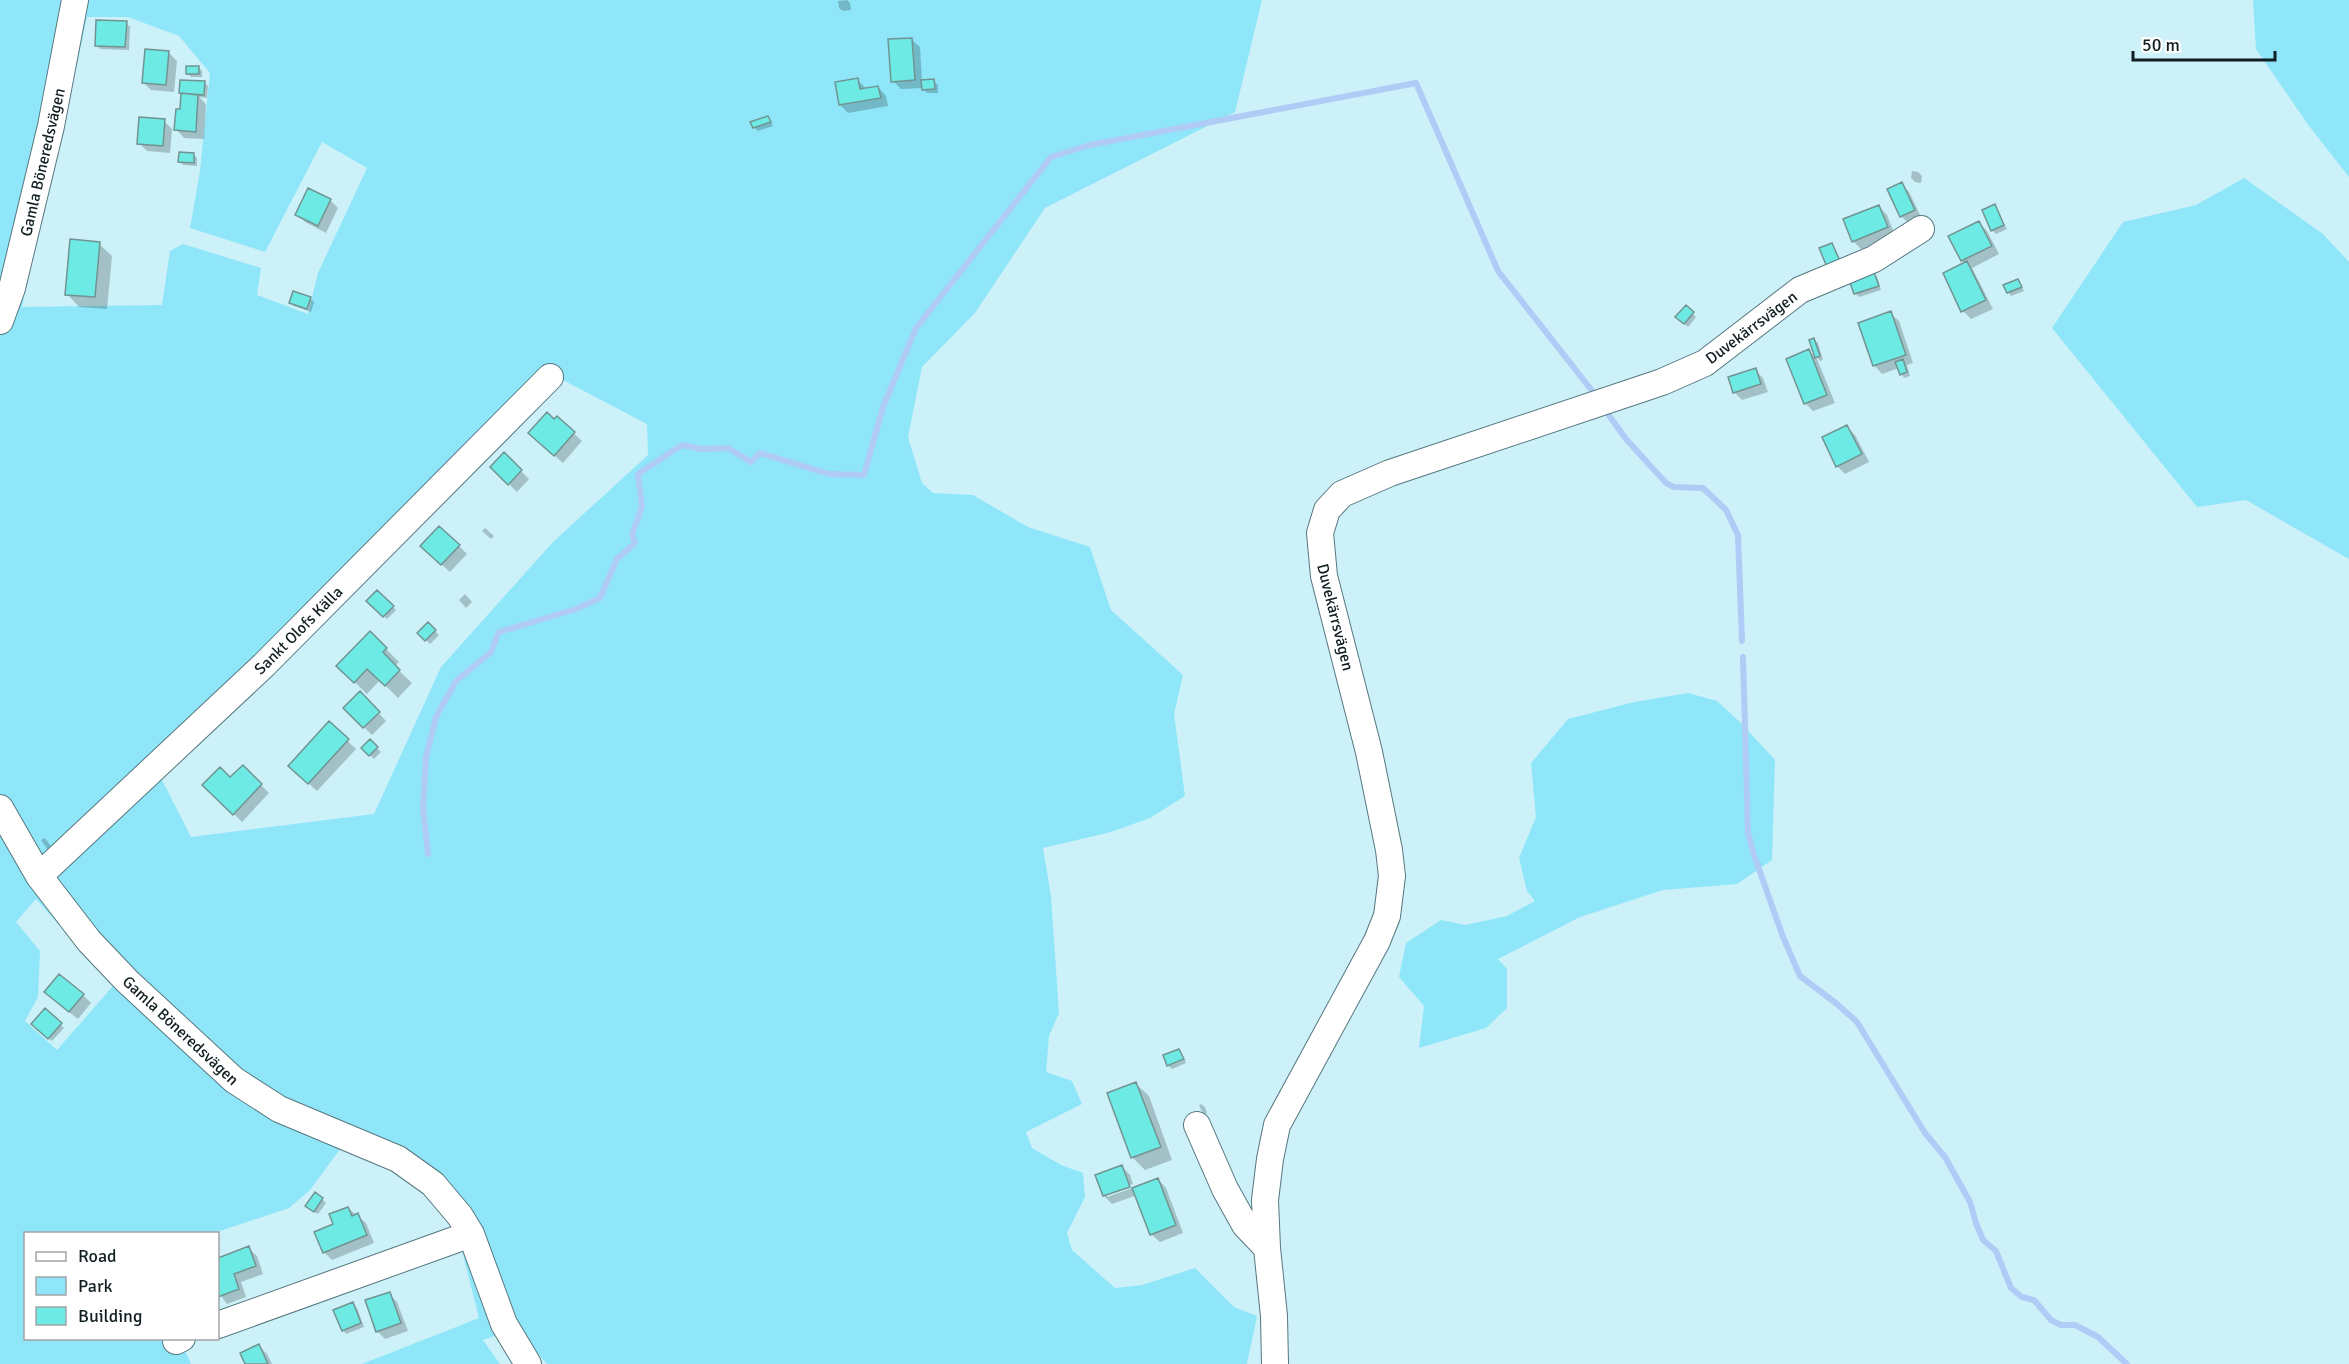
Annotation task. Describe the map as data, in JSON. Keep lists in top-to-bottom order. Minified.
{"streets":{"street":["Gamla Böneredsvägen","Duvekärrsvägen","Sankt Olofs Källa"]},"crossings":[["Gamla Böneredsvägen","Sankt Olofs Källa"]],"legend":["Road","Park","Building"],"scale_bar":"50 m"}
